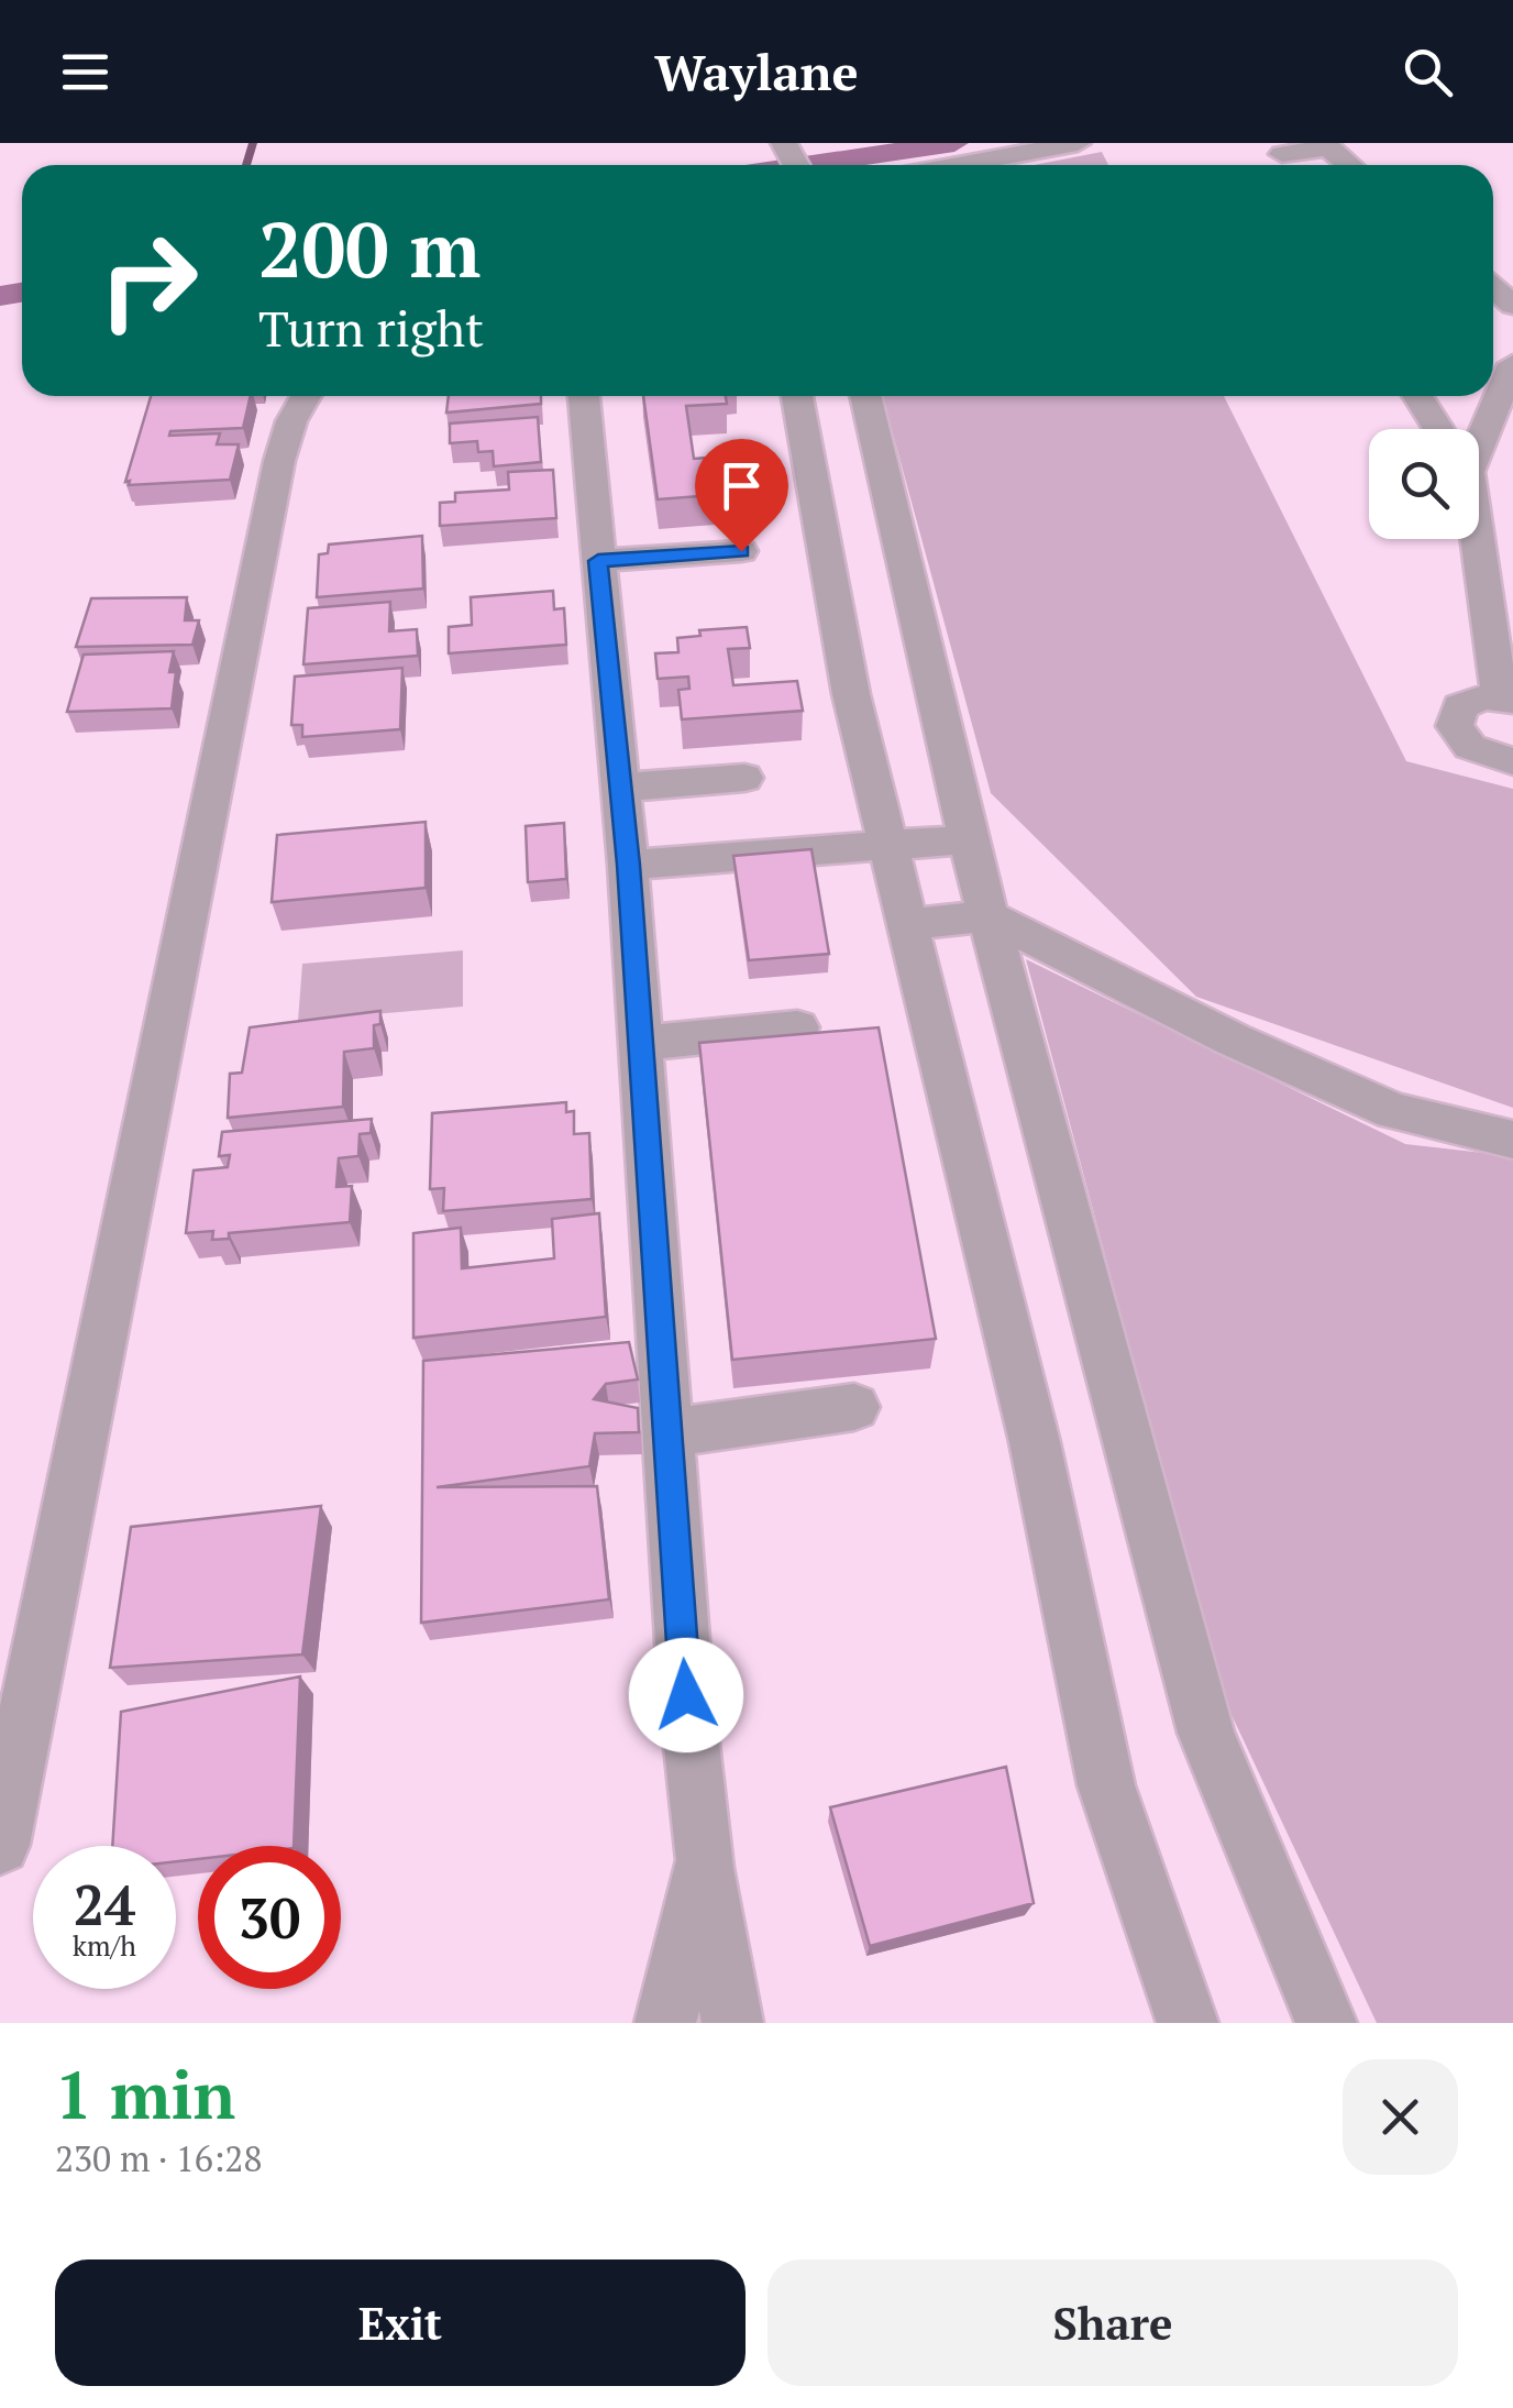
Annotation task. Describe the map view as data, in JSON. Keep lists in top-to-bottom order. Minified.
{"page":{"header":"Waylane","turn":["200 m","Turn right"],"speed":"24 km/h","limit":"30","heading":["1 min","230 m · 16:28"],"buttons":["Exit","Share"]}}
